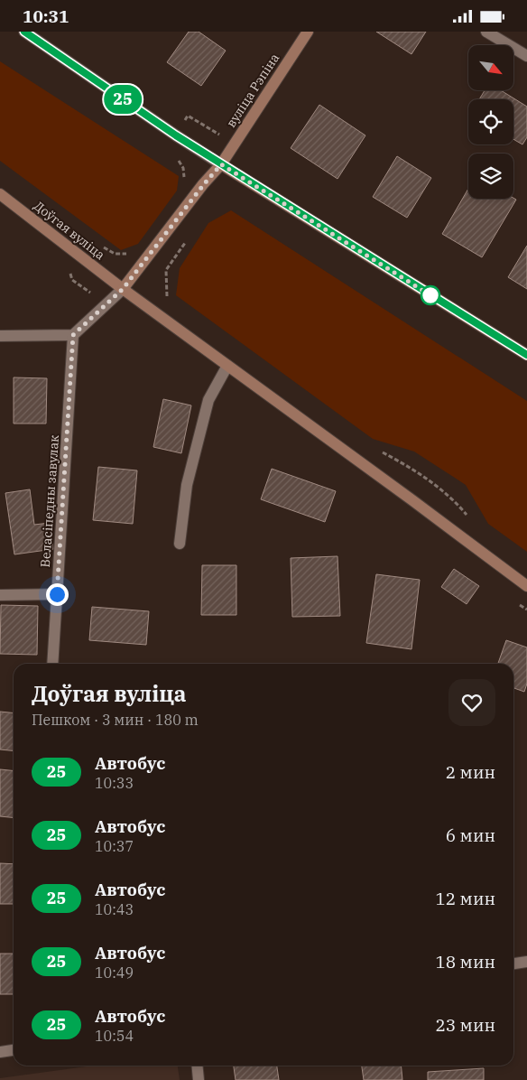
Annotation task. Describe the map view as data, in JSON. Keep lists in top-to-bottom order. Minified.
{"streets":{"street":["вуліца Рэпіна","Доўгая вуліца","Веласіпедны завулак"]},"lines":["bus line 25"],"north":"bottom right","page":{"status":"10:31","on_map":"25","heading":["Доўгая вуліца","Пешком · 3 мин · 180 m"],"list":[{"mark":"25","name":"Автобус","note":"10:33","value":"2 мин"},{"mark":"25","name":"Автобус","note":"10:37","value":"6 мин"},{"mark":"25","name":"Автобус","note":"10:43","value":"12 мин"},{"mark":"25","name":"Автобус","note":"10:49","value":"18 мин"},{"mark":"25","name":"Автобус","note":"10:54","value":"23 мин"}]}}
